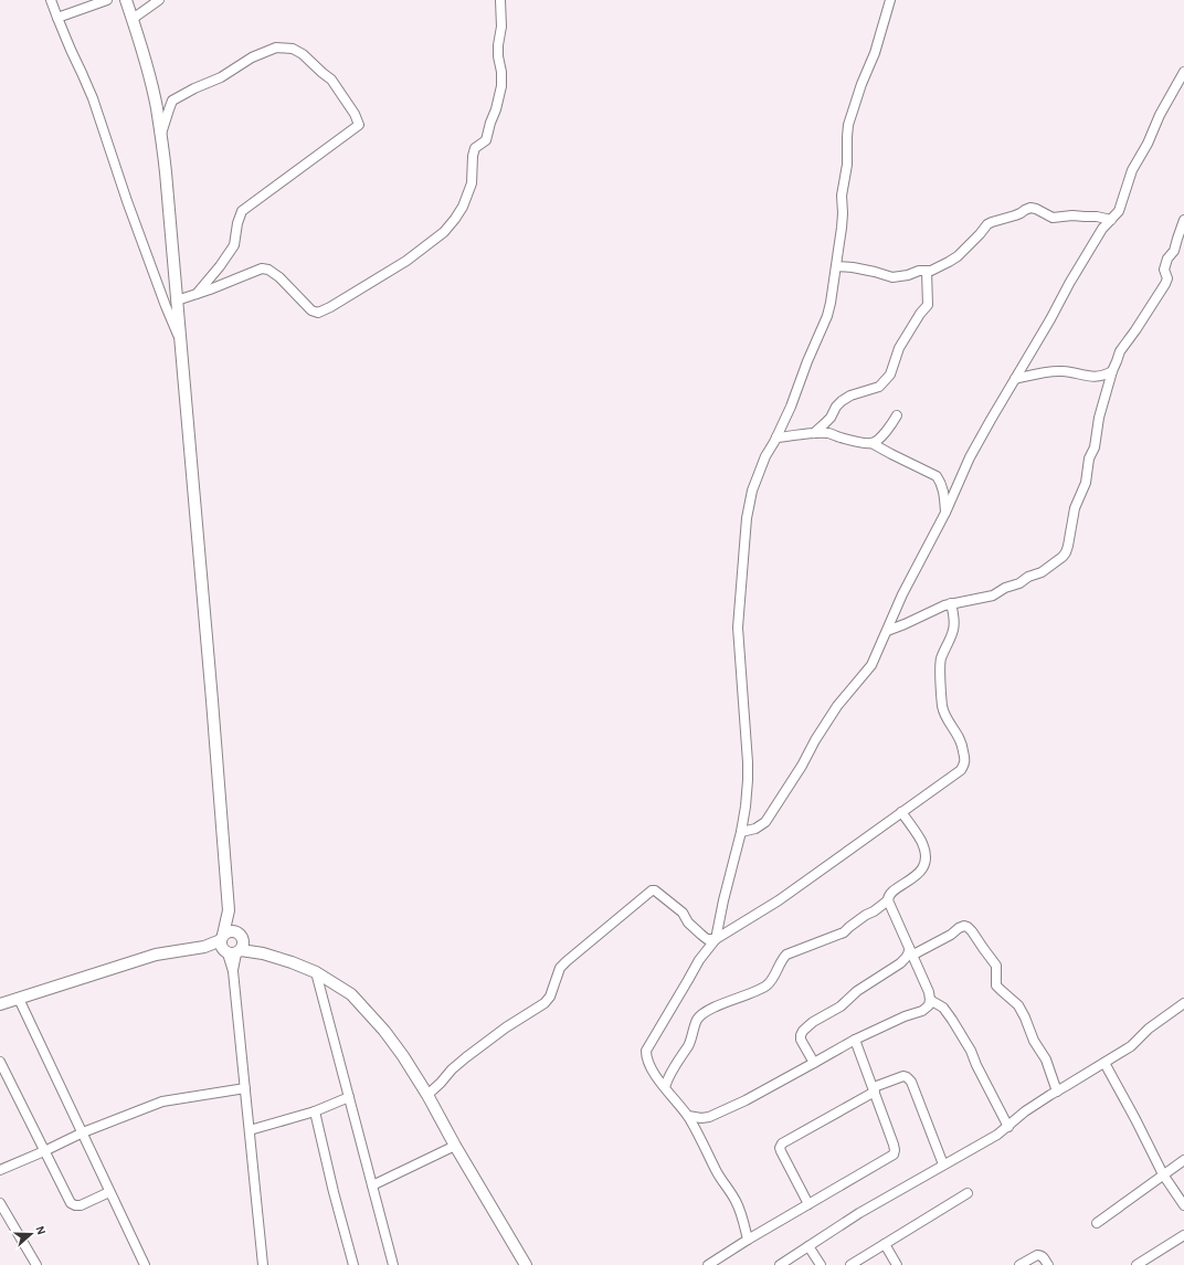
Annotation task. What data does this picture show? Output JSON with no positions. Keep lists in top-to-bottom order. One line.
{"north":"right"}
